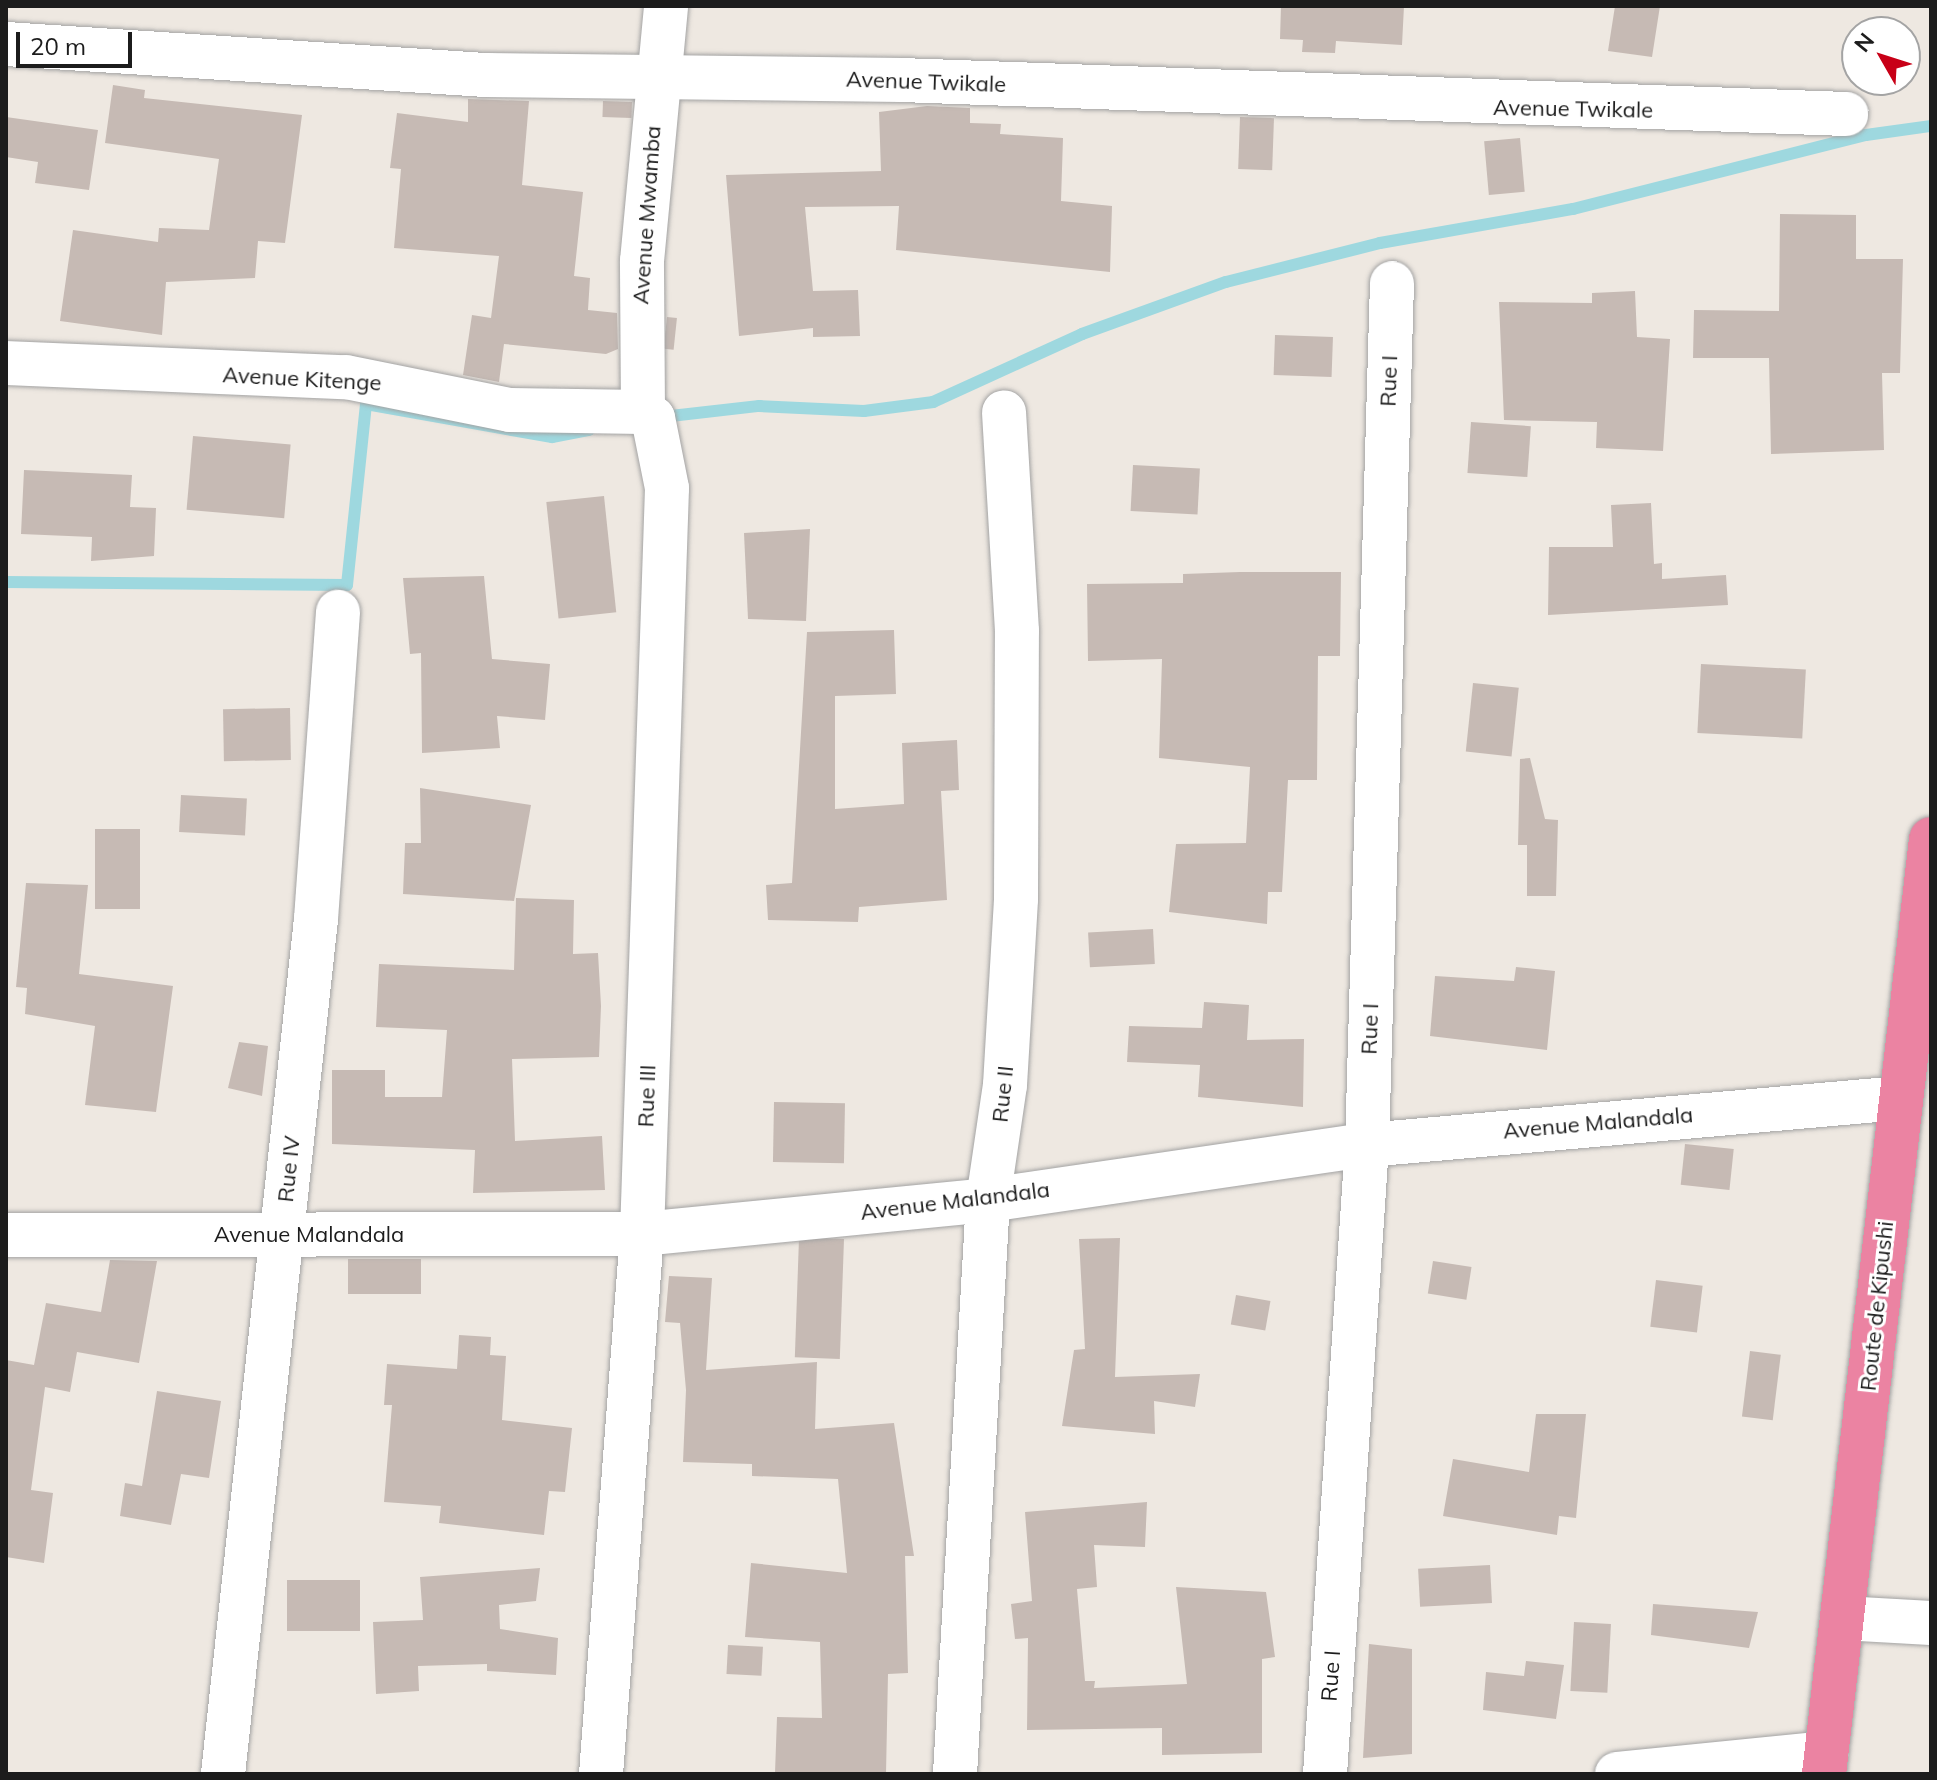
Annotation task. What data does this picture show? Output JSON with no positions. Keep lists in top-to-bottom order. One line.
{"streets":{"highway":["Route de Kipushi"],"street":["Avenue Twikale","Avenue Mwamba","Avenue Kitenge","Rue I","Rue II","Rue III","Avenue Malandala","Rue IV"]},"crossings":[["Avenue Twikale","Avenue Mwamba"],["Avenue Mwamba","Avenue Kitenge"],["Avenue Mwamba","Rue III"],["Avenue Kitenge","Rue III"],["Rue I","Avenue Malandala"],["Rue II","Avenue Malandala"],["Rue III","Avenue Malandala"],["Avenue Malandala","Rue IV"],["Avenue Malandala","Route de Kipushi"]],"scale_bar":"20 m","north":"top left"}
